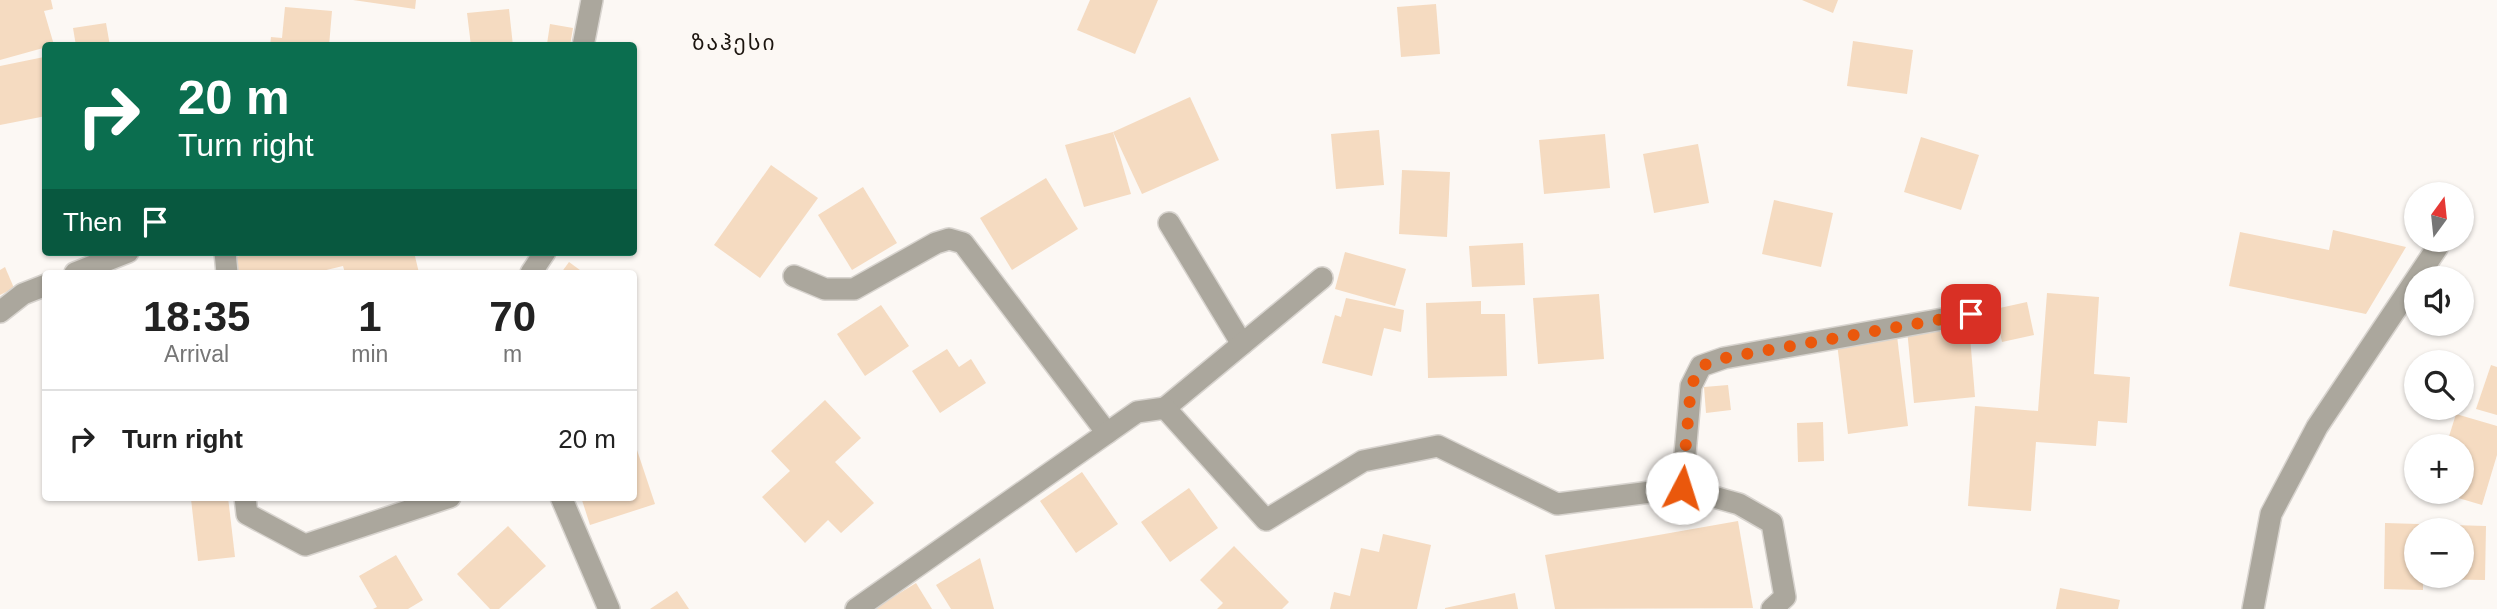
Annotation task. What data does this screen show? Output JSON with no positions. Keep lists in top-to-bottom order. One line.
{"districts":["ზაჰესი"],"north":"top","page":{"turn":["20 m","Turn right"],"map_buttons":["+","−"],"then":"Then","eta":["18:35","Arrival","1","min","70","m"],"list":[{"name":"Turn right","value":"20 m"}]}}
